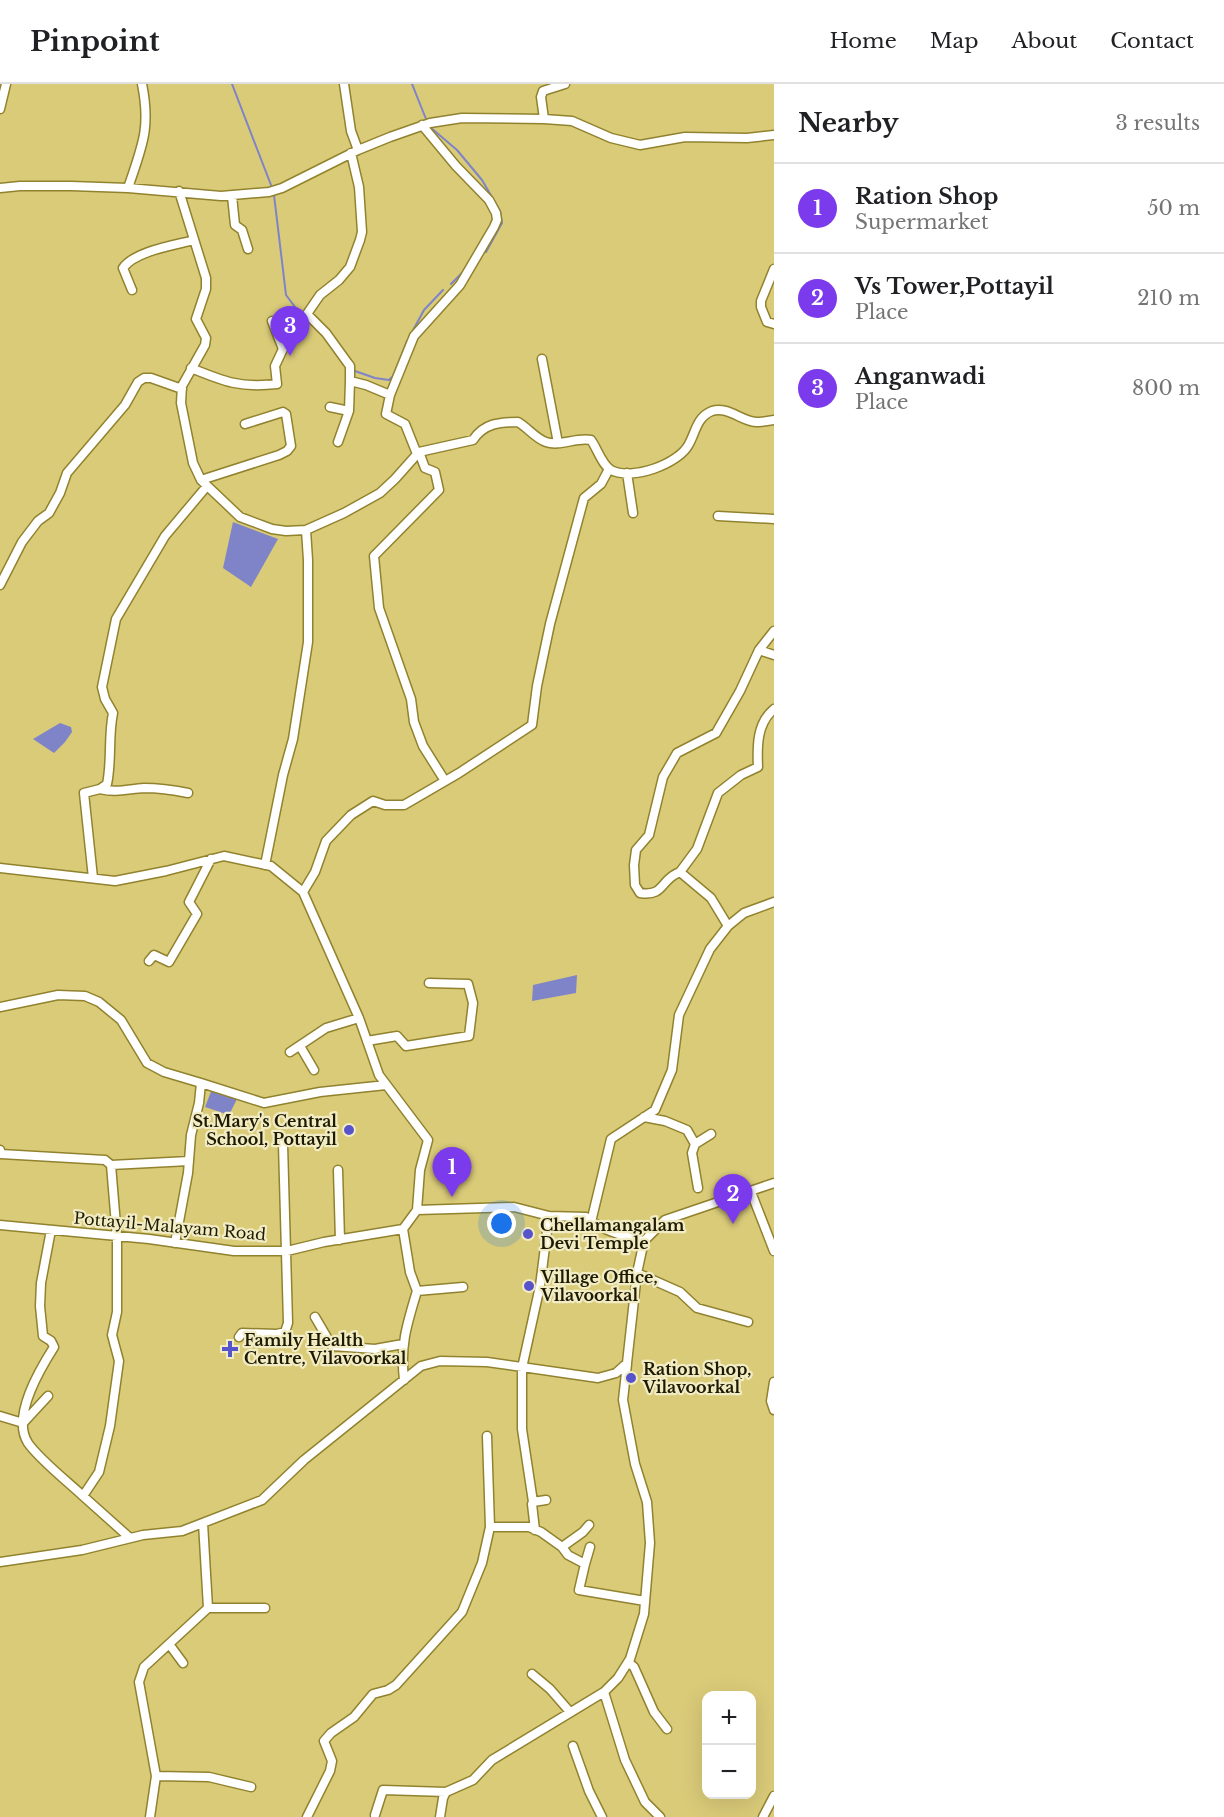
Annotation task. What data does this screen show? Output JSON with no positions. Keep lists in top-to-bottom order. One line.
{"streets":{"street":["Pottayil-Malayam Road"]},"places":{"other":["St.Mary's Central School, Pottayil","Chellamangalam Devi Temple","Village Office, Vilavoorkal","Ration Shop, Vilavoorkal"],"health":["Family Health Centre, Vilavoorkal"]},"page":{"header":"Pinpoint","nav":["Home","Map","About","Contact"],"heading":["Nearby","3 results"],"list":[{"mark":"1","name":"Ration Shop","note":"Supermarket","value":"50 m"},{"mark":"2","name":"Vs Tower,Pottayil","note":"Place","value":"210 m"},{"mark":"3","name":"Anganwadi","note":"Place","value":"800 m"}],"pins":["3","1","2"],"map_buttons":["+","−"]}}
